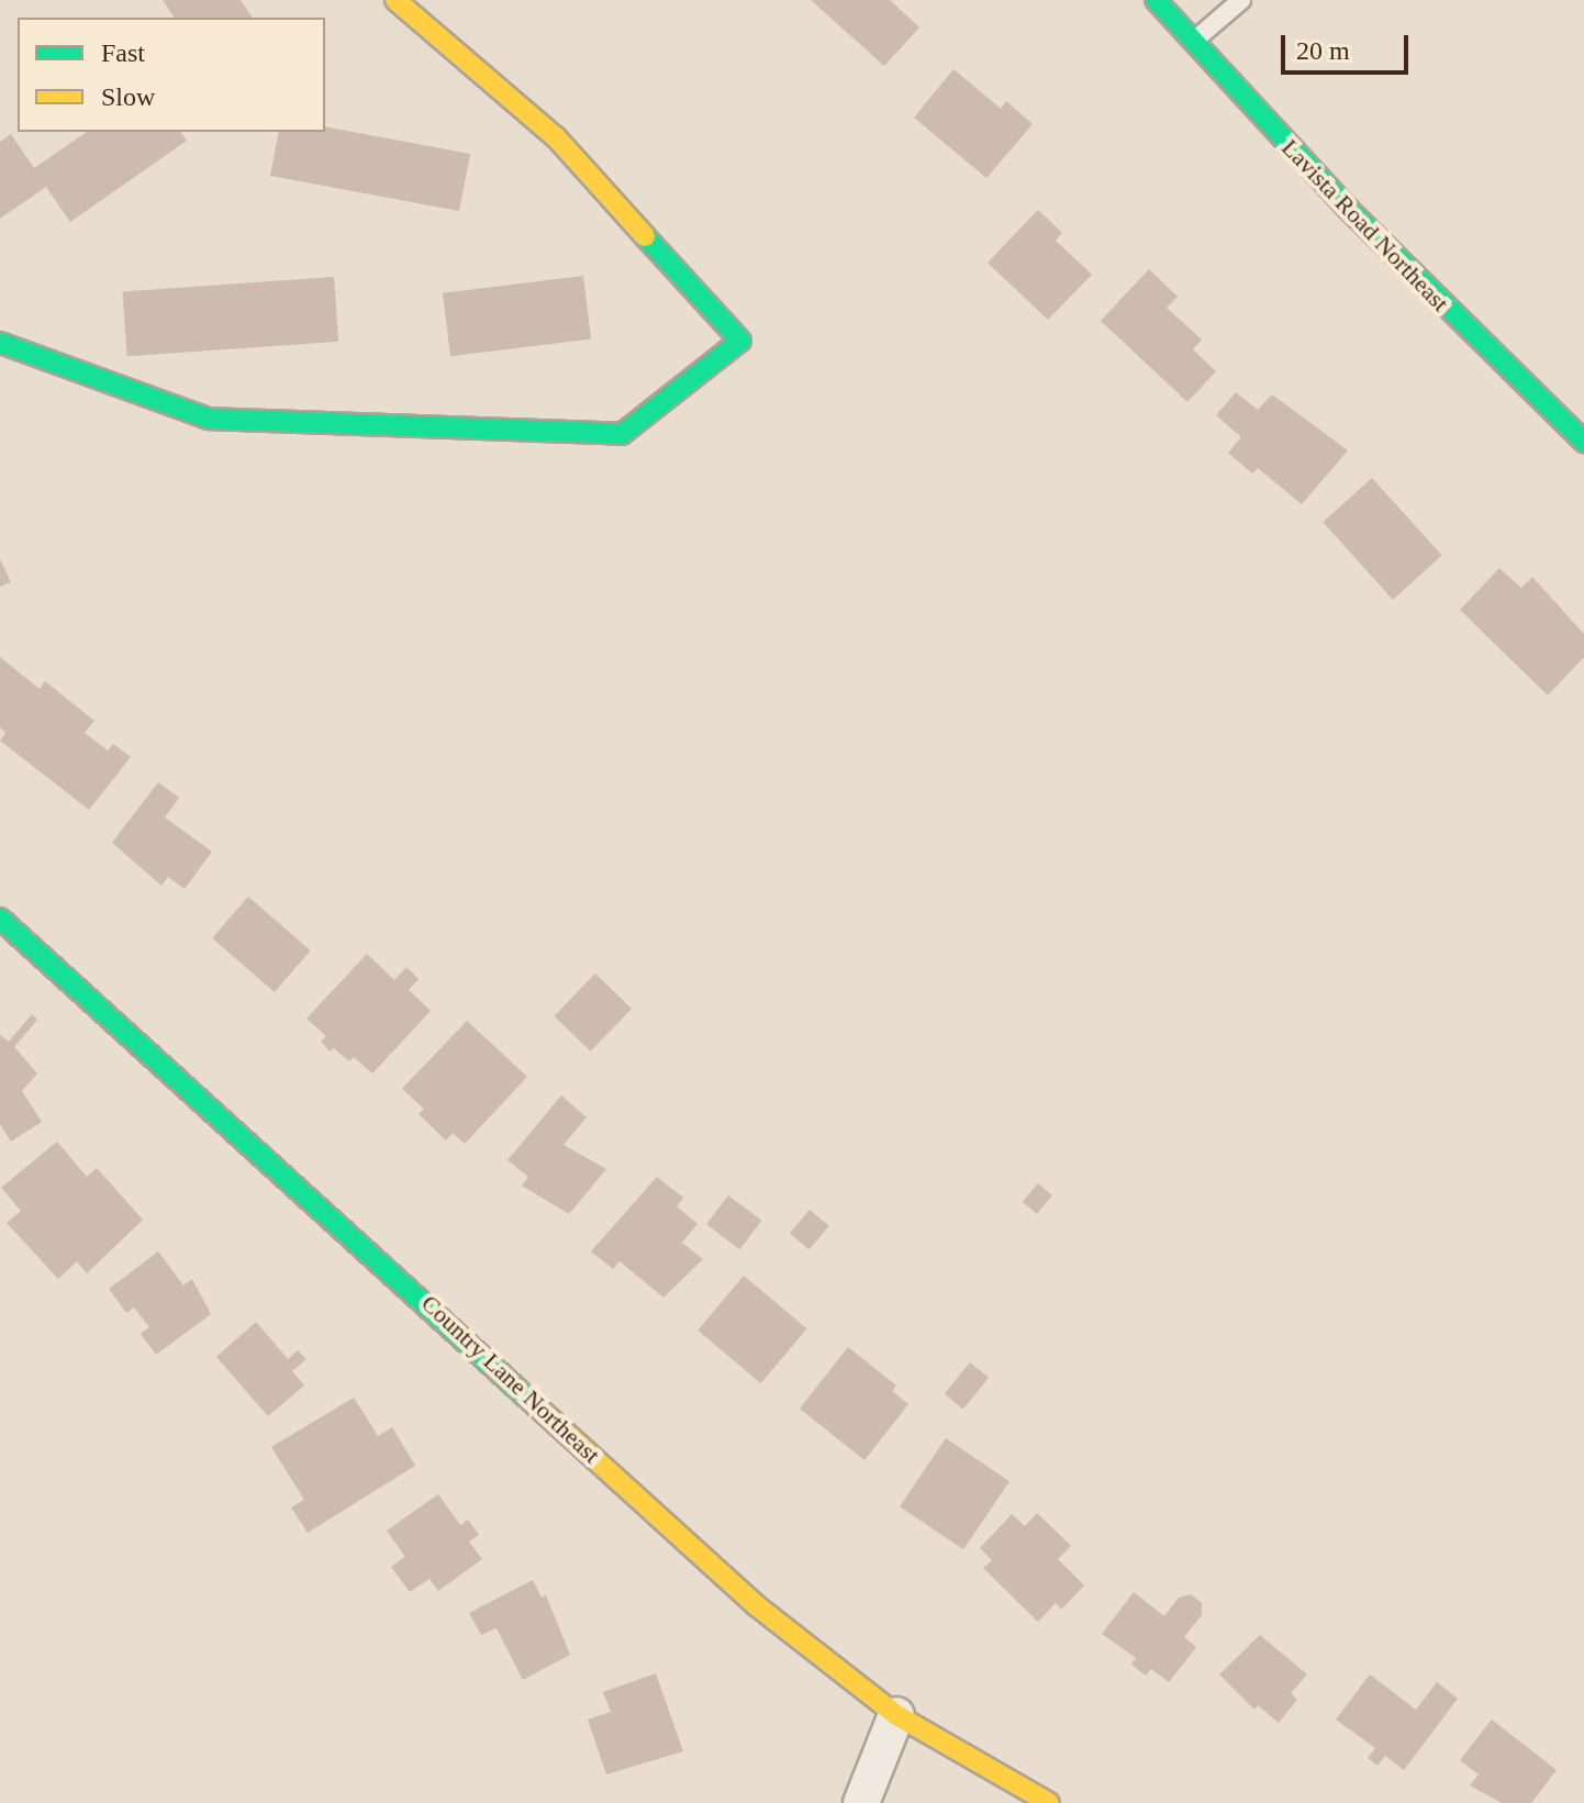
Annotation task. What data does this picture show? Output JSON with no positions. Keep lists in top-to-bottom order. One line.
{"streets":{"street":["Lavista Road Northeast","Country Lane Northeast"]},"legend":["Fast","Slow"],"scale_bar":"20 m"}
